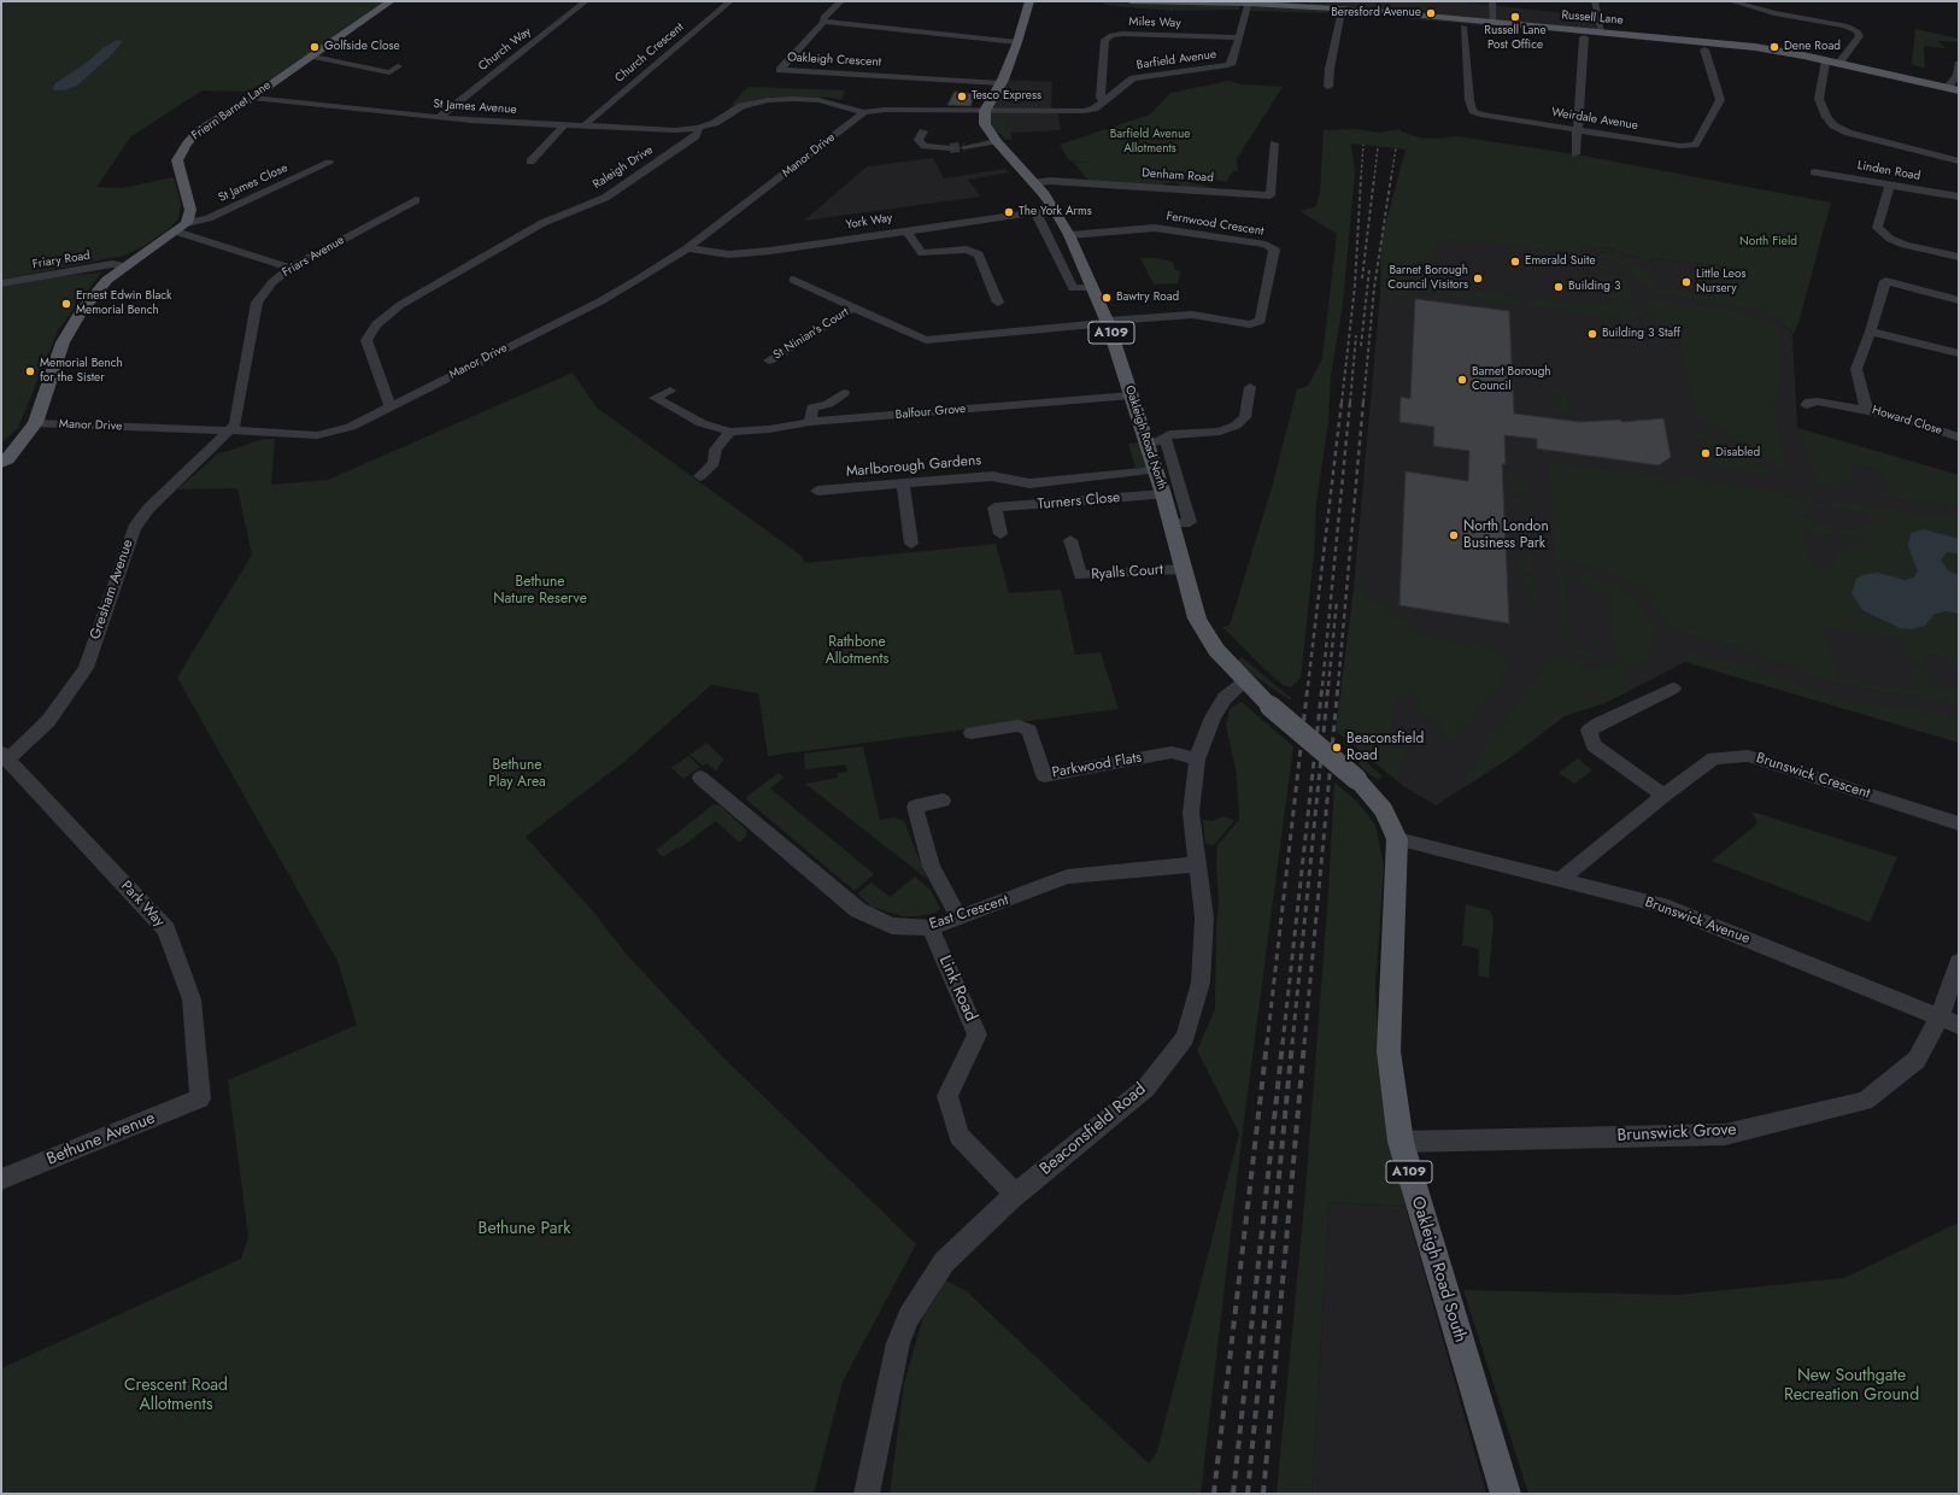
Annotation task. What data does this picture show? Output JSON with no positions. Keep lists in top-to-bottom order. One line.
{"streets":{"main road":["Russell Lane","Friern Barnet Lane","A109","Oakleigh Road North","Oakleigh Road South"],"street":["Miles Way","Church Way","Church Crescent","Oakleigh Crescent","Barfield Avenue","St James Avenue","Weirdale Avenue","Manor Drive","Raleigh Drive","Linden Road","Denham Road","St James Close","York Way","Fernwood Crescent","Friars Avenue","Friary Road","St Ninian's Court","Balfour Grove","Howard Close","Marlborough Gardens","Turners Close","Ryalls Court","Gresham Avenue","Parkwood Flats","Brunswick Crescent","Park Way","East Crescent","Brunswick Avenue","Link Road","Beaconsfield Road","Brunswick Grove","Bethune Avenue"]},"crossings":[["Russell Lane","Barfield Avenue"],["Russell Lane","Weirdale Avenue"],["Miles Way","Barfield Avenue"],["Church Way","St James Avenue"],["Church Crescent","St James Avenue"],["Barfield Avenue","Raleigh Drive"],["Barfield Avenue","Oakleigh Road North"],["St James Avenue","Friern Barnet Lane"],["St James Avenue","Raleigh Drive"],["Friern Barnet Lane","St James Close"],["Manor Drive","Raleigh Drive"],["Manor Drive","York Way"],["Manor Drive","Friars Avenue"],["Manor Drive","Gresham Avenue"],["Raleigh Drive","Oakleigh Road North"],["Denham Road","Oakleigh Road North"],["York Way","Oakleigh Road North"],["Fernwood Crescent","Oakleigh Road North"],["Friars Avenue","Gresham Avenue"],["Balfour Grove","Oakleigh Road North"],["Oakleigh Road North","Marlborough Gardens"],["Oakleigh Road North","Turners Close"],["Oakleigh Road North","Ryalls Court"],["Oakleigh Road North","Brunswick Avenue"],["Oakleigh Road North","Beaconsfield Road"],["Oakleigh Road North","Oakleigh Road South"],["Gresham Avenue","Park Way"],["Parkwood Flats","Beaconsfield Road"],["Brunswick Crescent","Brunswick Avenue"],["Park Way","Bethune Avenue"],["East Crescent","Link Road"],["East Crescent","Beaconsfield Road"],["Brunswick Avenue","Brunswick Grove"],["Brunswick Avenue","Oakleigh Road South"],["Link Road","Beaconsfield Road"],["Brunswick Grove","Oakleigh Road South"]],"parks":["Barfield Avenue Allotments","North Field","Bethune Nature Reserve","Rathbone Allotments","Bethune Play Area","Bethune Park","New Southgate Recreation Ground","Crescent Road Allotments"],"places":["Beresford Avenue","Russell Lane Post Office","Golfside Close","Dene Road","Tesco Express","The York Arms","Emerald Suite","Barnet Borough Council Visitors","Little Leos Nursery","Building 3","Bawtry Road","Ernest Edwin Black Memorial Bench","Building 3 Staff","Memorial Bench for the Sister","Barnet Borough Council","Disabled","North London Business Park","Beaconsfield Road"]}
